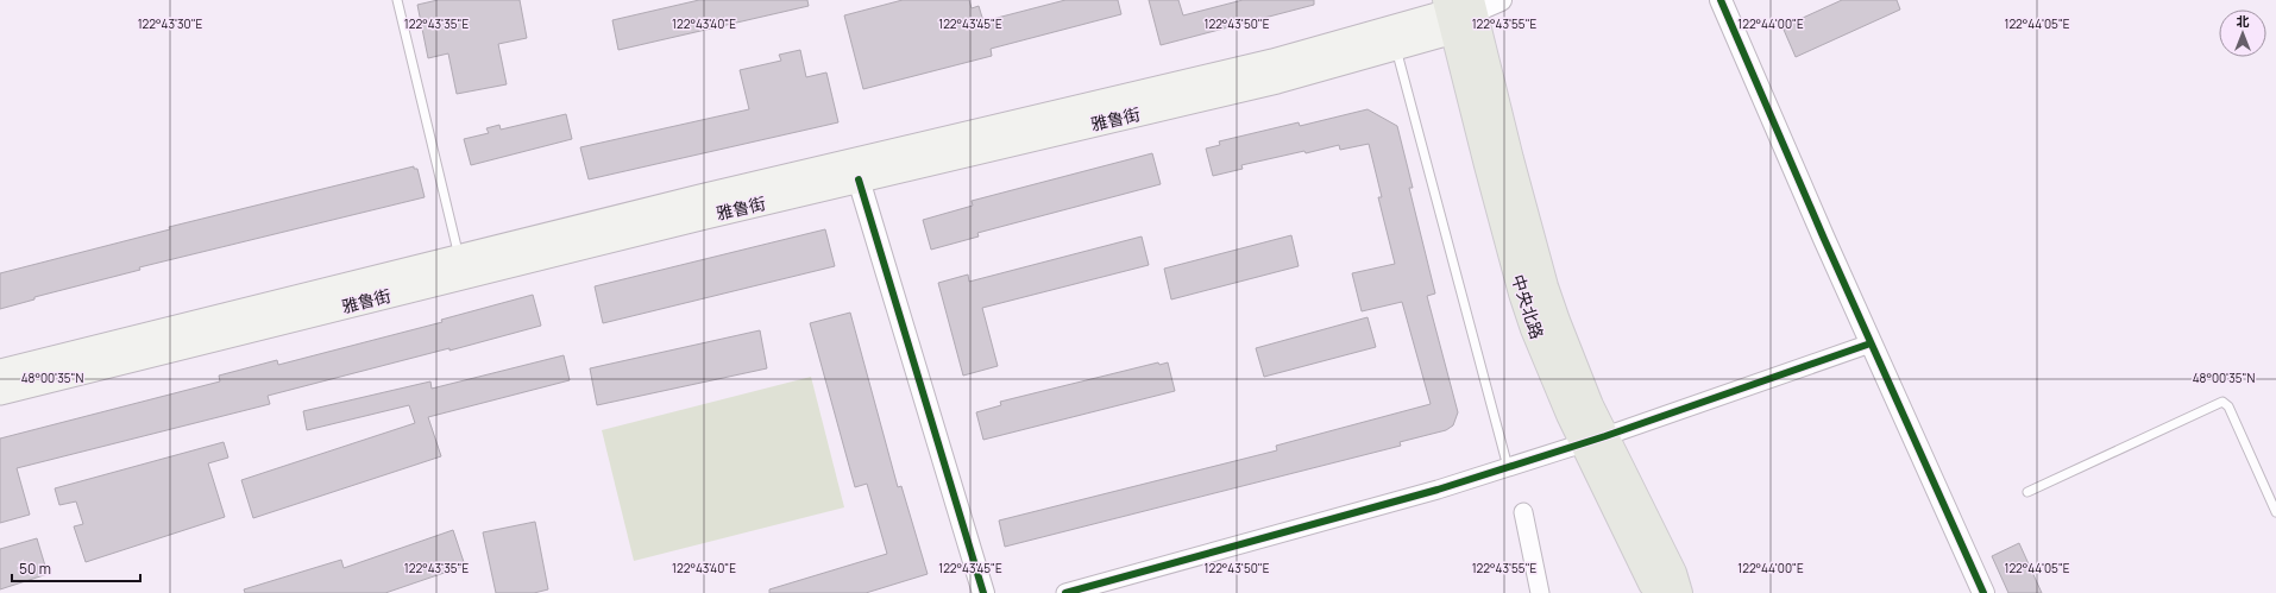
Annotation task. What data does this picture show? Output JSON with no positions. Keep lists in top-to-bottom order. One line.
{"streets":{"main road":["雅鲁街","中央北路"]},"crossings":[["雅鲁街","中央北路"]],"scale_bar":"50 m","north":"top","coordinates":["122°43'30\"E","122°43'35\"E","122°43'40\"E","122°43'45\"E","122°43'50\"E","122°43'55\"E","122°44'00\"E","122°44'05\"E","48°00'35\"N"]}
